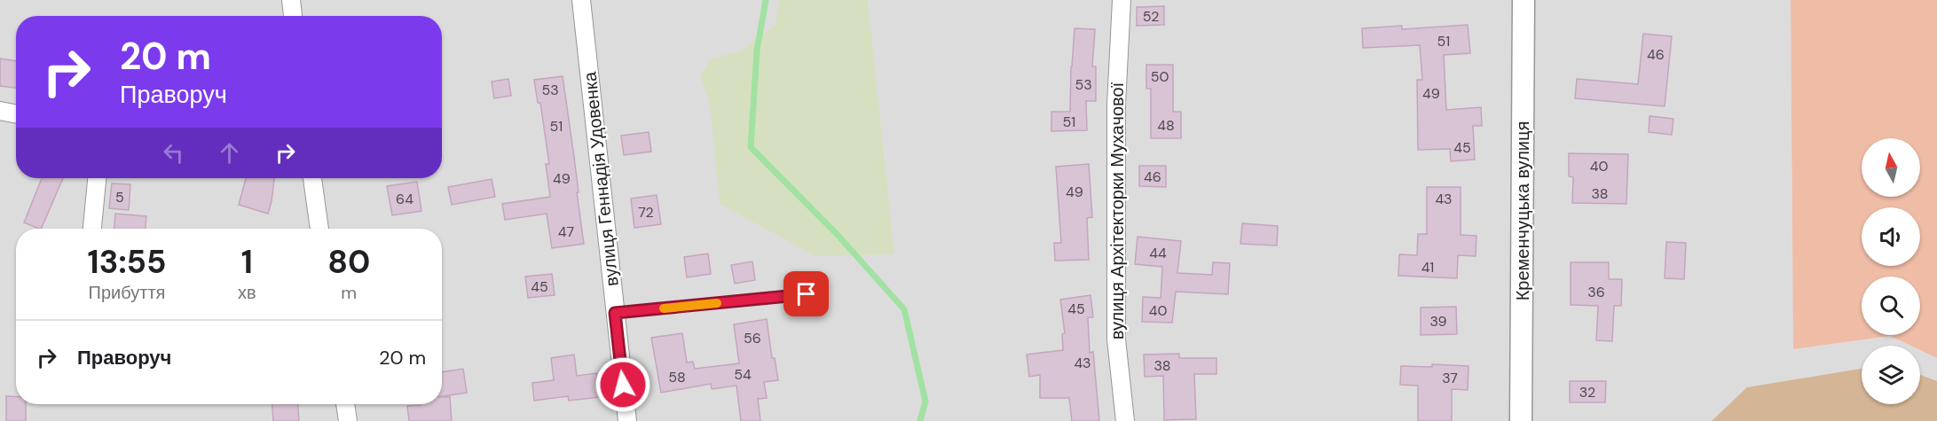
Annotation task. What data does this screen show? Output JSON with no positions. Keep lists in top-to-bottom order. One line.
{"streets":{"street":["вулиця Геннадія Удовенка","вулиця Архітекторки Мухачової","Кременчуцька вулиця"]},"house_numbers":["52","51","46","50","53","53","49","51","48","51","45","40","46","49","49","38","5","64","43","72","47","44","41","45","36","45","40","39","56","43","38","54","58","37","32"],"north":"top","page":{"turn":["20 m","Праворуч"],"eta":["13:55","Прибуття","1","хв","80","m"],"list":[{"name":"Праворуч","value":"20 m"}]}}
